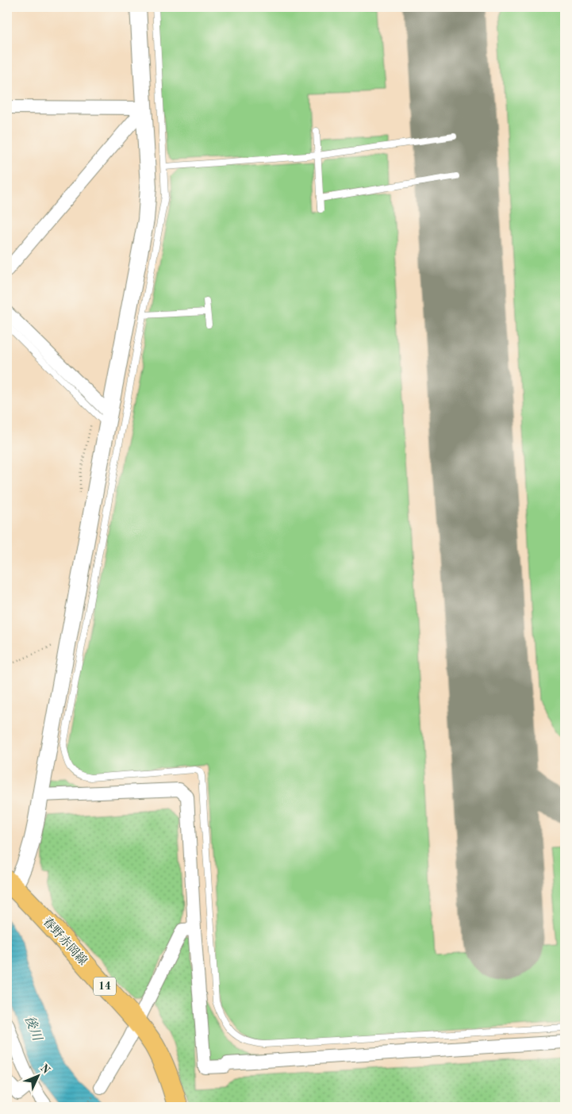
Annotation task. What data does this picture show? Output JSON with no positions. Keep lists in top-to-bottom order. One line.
{"streets":{"main road":["春野赤岡線","14"]},"water":["後川"],"north":"top right"}
